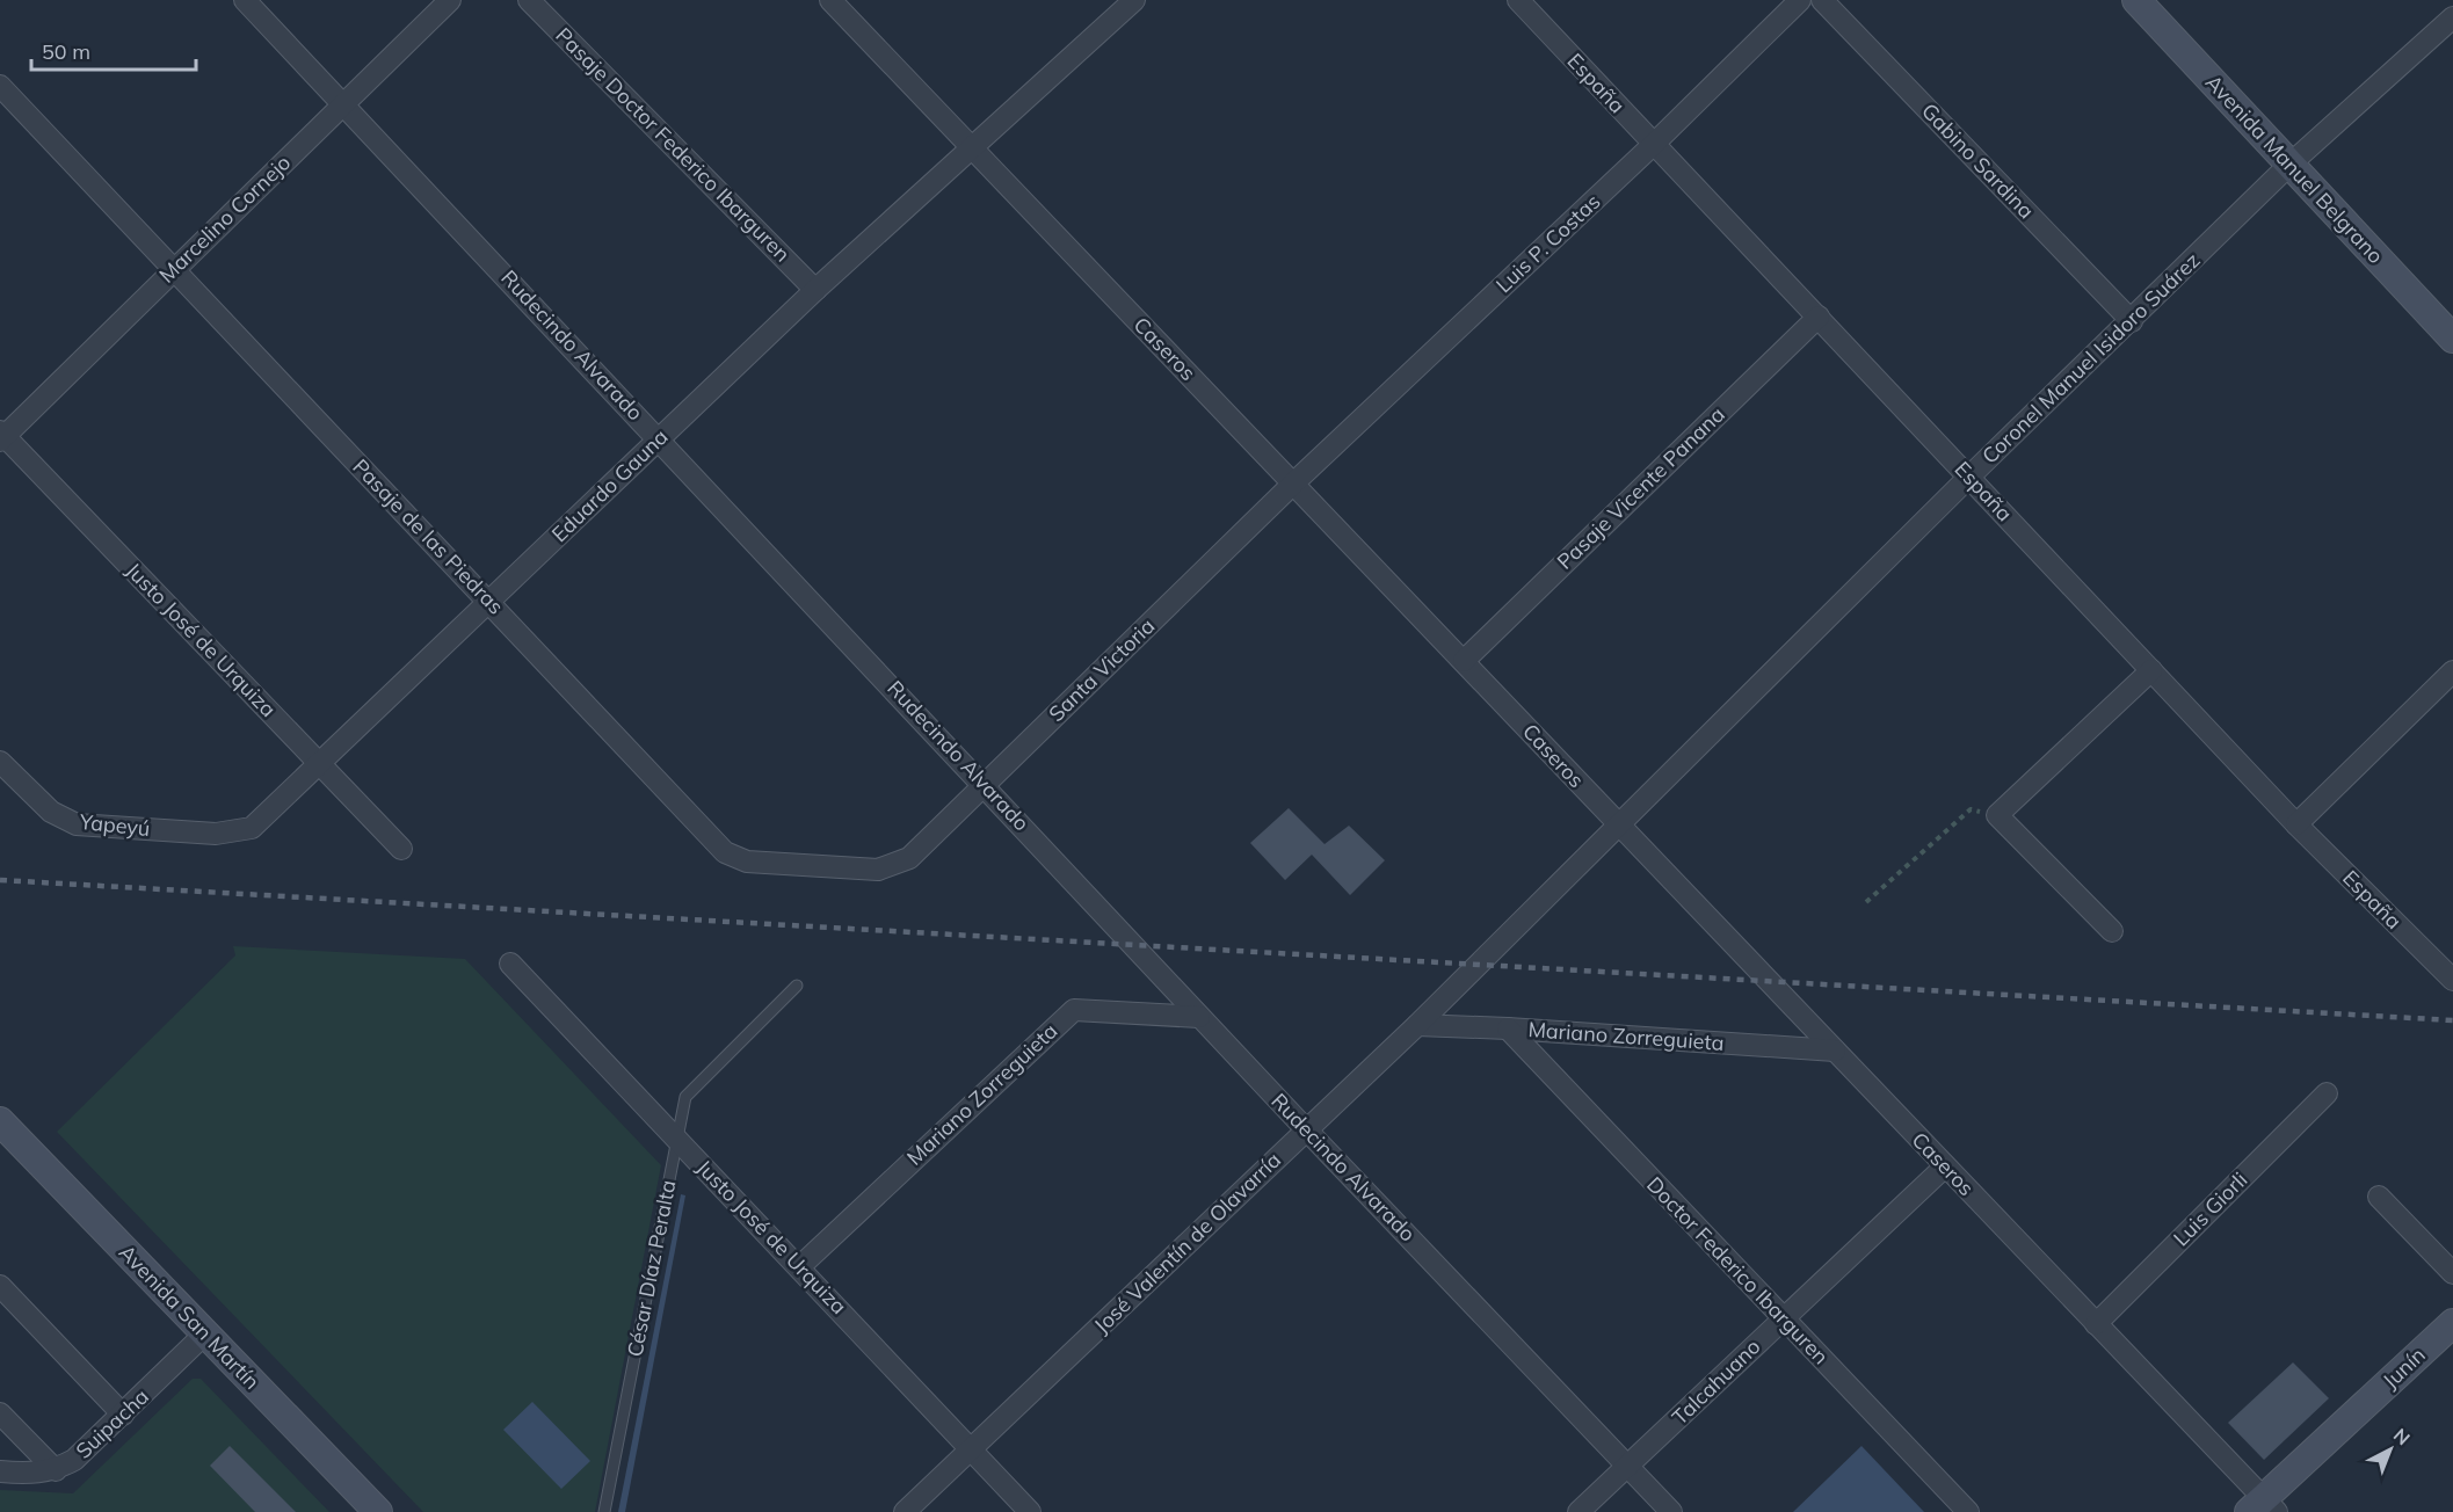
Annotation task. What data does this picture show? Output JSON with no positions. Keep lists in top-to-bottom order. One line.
{"streets":{"main road":["Avenida Manuel Belgrano","Avenida San Martín","Junín"],"street":["España","Pasaje Doctor Federico Ibarguren","Gabino Sardina","Marcelino Cornejo","Luis P. Costas","Rudecindo Alvarado","Caseros","Coronel Manuel Isidoro Suárez","Eduardo Gauna","Pasaje Vicente Panana","Pasaje de las Piedras","Justo José de Urquiza","Santa Victoria","Yapeyú","Mariano Zorreguieta","Luis Giorli","José Valentín de Olavarría","Doctor Federico Ibarguren","Talcahuano","Suipacha"],"lane":["César Díaz Peralta"]},"crossings":[["España","Luis P. Costas"],["España","Coronel Manuel Isidoro Suárez"],["España","Pasaje Vicente Panana"],["Pasaje Doctor Federico Ibarguren","Eduardo Gauna"],["Gabino Sardina","Coronel Manuel Isidoro Suárez"],["Avenida Manuel Belgrano","Coronel Manuel Isidoro Suárez"],["Marcelino Cornejo","Rudecindo Alvarado"],["Marcelino Cornejo","Pasaje de las Piedras"],["Marcelino Cornejo","Justo José de Urquiza"],["Luis P. Costas","Caseros"],["Luis P. Costas","Santa Victoria"],["Rudecindo Alvarado","Eduardo Gauna"],["Rudecindo Alvarado","Santa Victoria"],["Rudecindo Alvarado","Mariano Zorreguieta"],["Rudecindo Alvarado","José Valentín de Olavarría"],["Rudecindo Alvarado","Talcahuano"],["Caseros","Coronel Manuel Isidoro Suárez"],["Caseros","Eduardo Gauna"],["Caseros","Pasaje Vicente Panana"],["Caseros","Santa Victoria"],["Caseros","Mariano Zorreguieta"],["Caseros","Luis Giorli"],["Caseros","José Valentín de Olavarría"],["Caseros","Junín"],["Caseros","Talcahuano"],["Coronel Manuel Isidoro Suárez","José Valentín de Olavarría"],["Eduardo Gauna","Pasaje de las Piedras"],["Eduardo Gauna","Justo José de Urquiza"],["Eduardo Gauna","Yapeyú"],["Pasaje de las Piedras","Santa Victoria"],["Justo José de Urquiza","Mariano Zorreguieta"],["Justo José de Urquiza","José Valentín de Olavarría"],["Justo José de Urquiza","César Díaz Peralta"],["Mariano Zorreguieta","José Valentín de Olavarría"],["Mariano Zorreguieta","Doctor Federico Ibarguren"],["Doctor Federico Ibarguren","Talcahuano"],["Avenida San Martín","Suipacha"]],"scale_bar":"50 m","north":"top right"}
